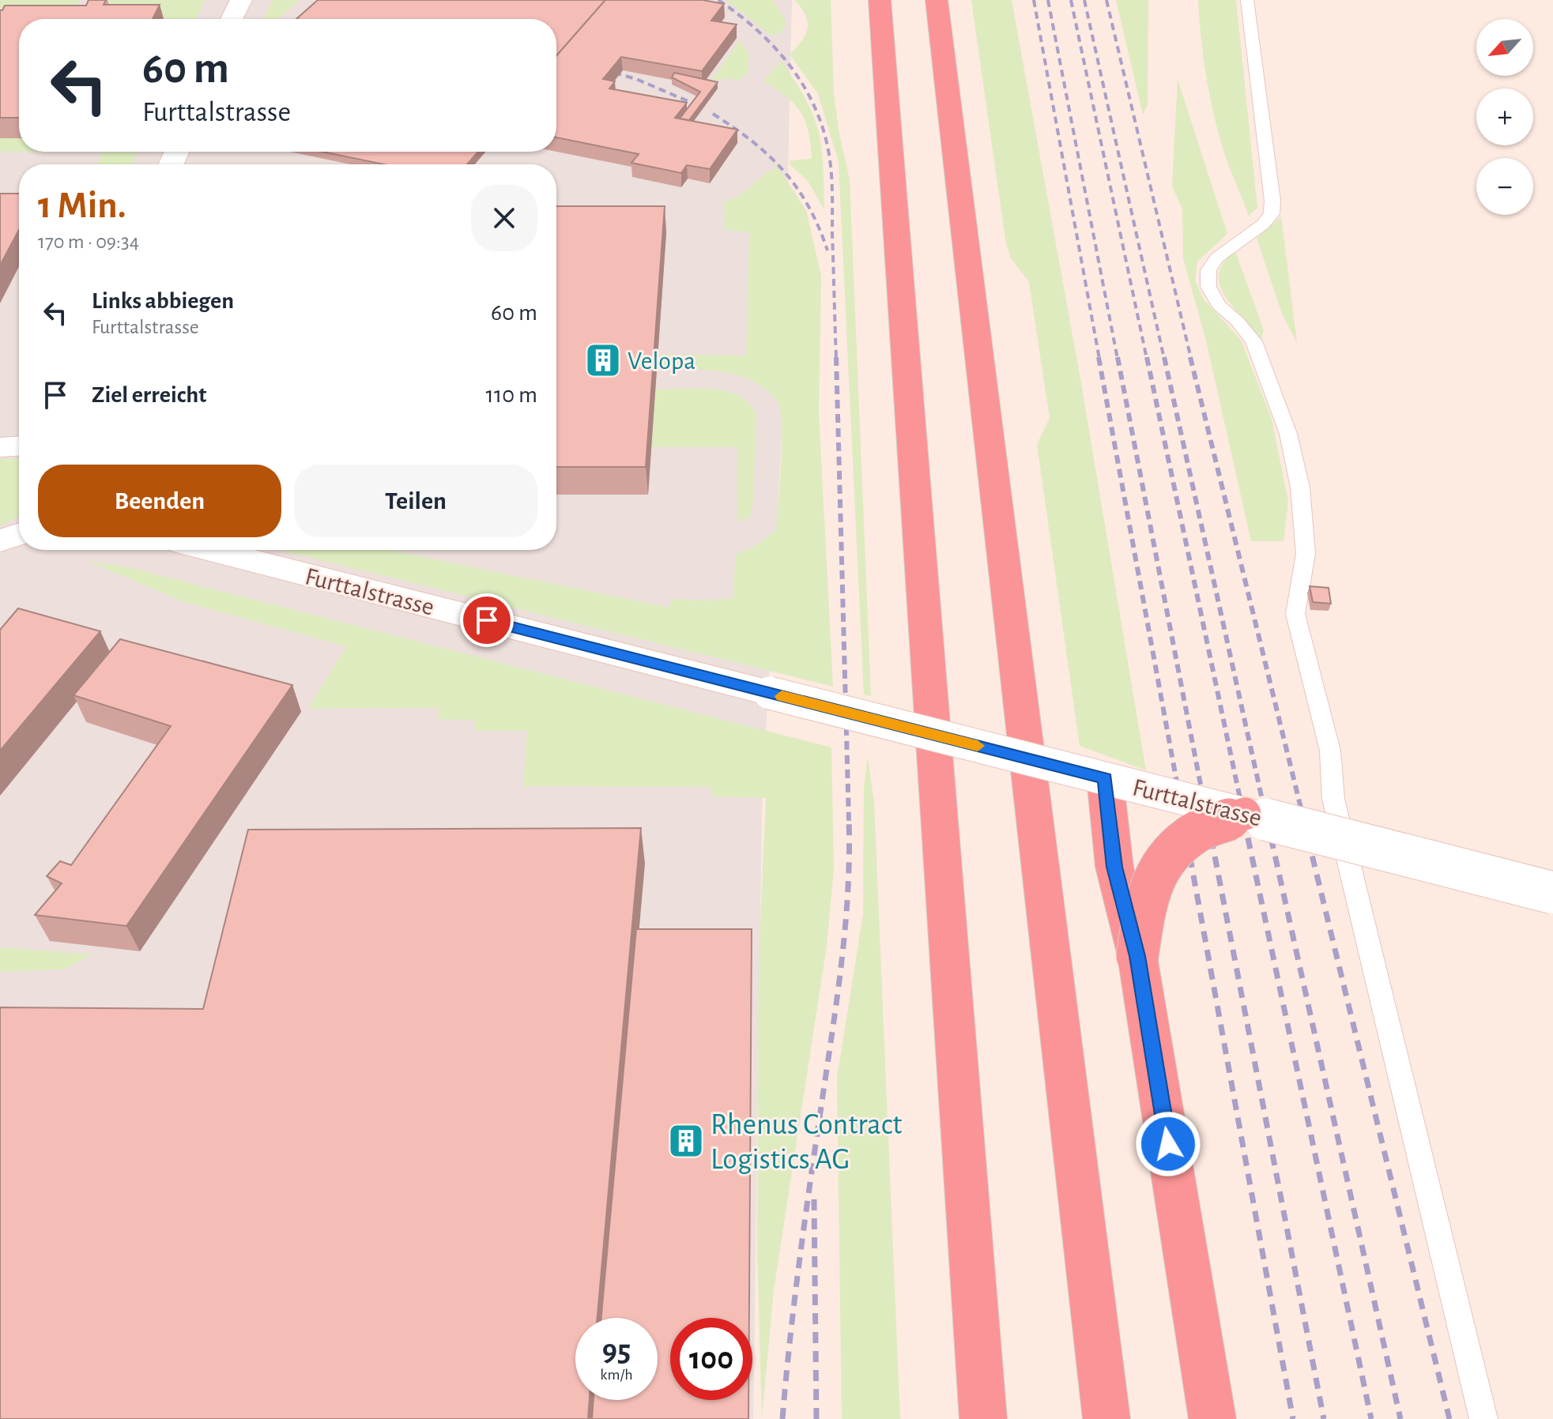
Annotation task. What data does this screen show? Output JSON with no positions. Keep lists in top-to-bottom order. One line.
{"streets":{"main road":["Furttalstrasse"]},"places":{"building":["Velopa","Rhenus Contract Logistics AG"]},"north":"bottom left","page":{"map_buttons":["+","−"],"turn":["60 m","Furttalstrasse"],"heading":["1 Min.","170 m · 09:34"],"list":[{"name":"Links abbiegen","note":"Furttalstrasse","value":"60 m"},{"name":"Ziel erreicht","value":"110 m"}],"buttons":["Beenden","Teilen"],"speed":"95 km/h","limit":"100"}}
